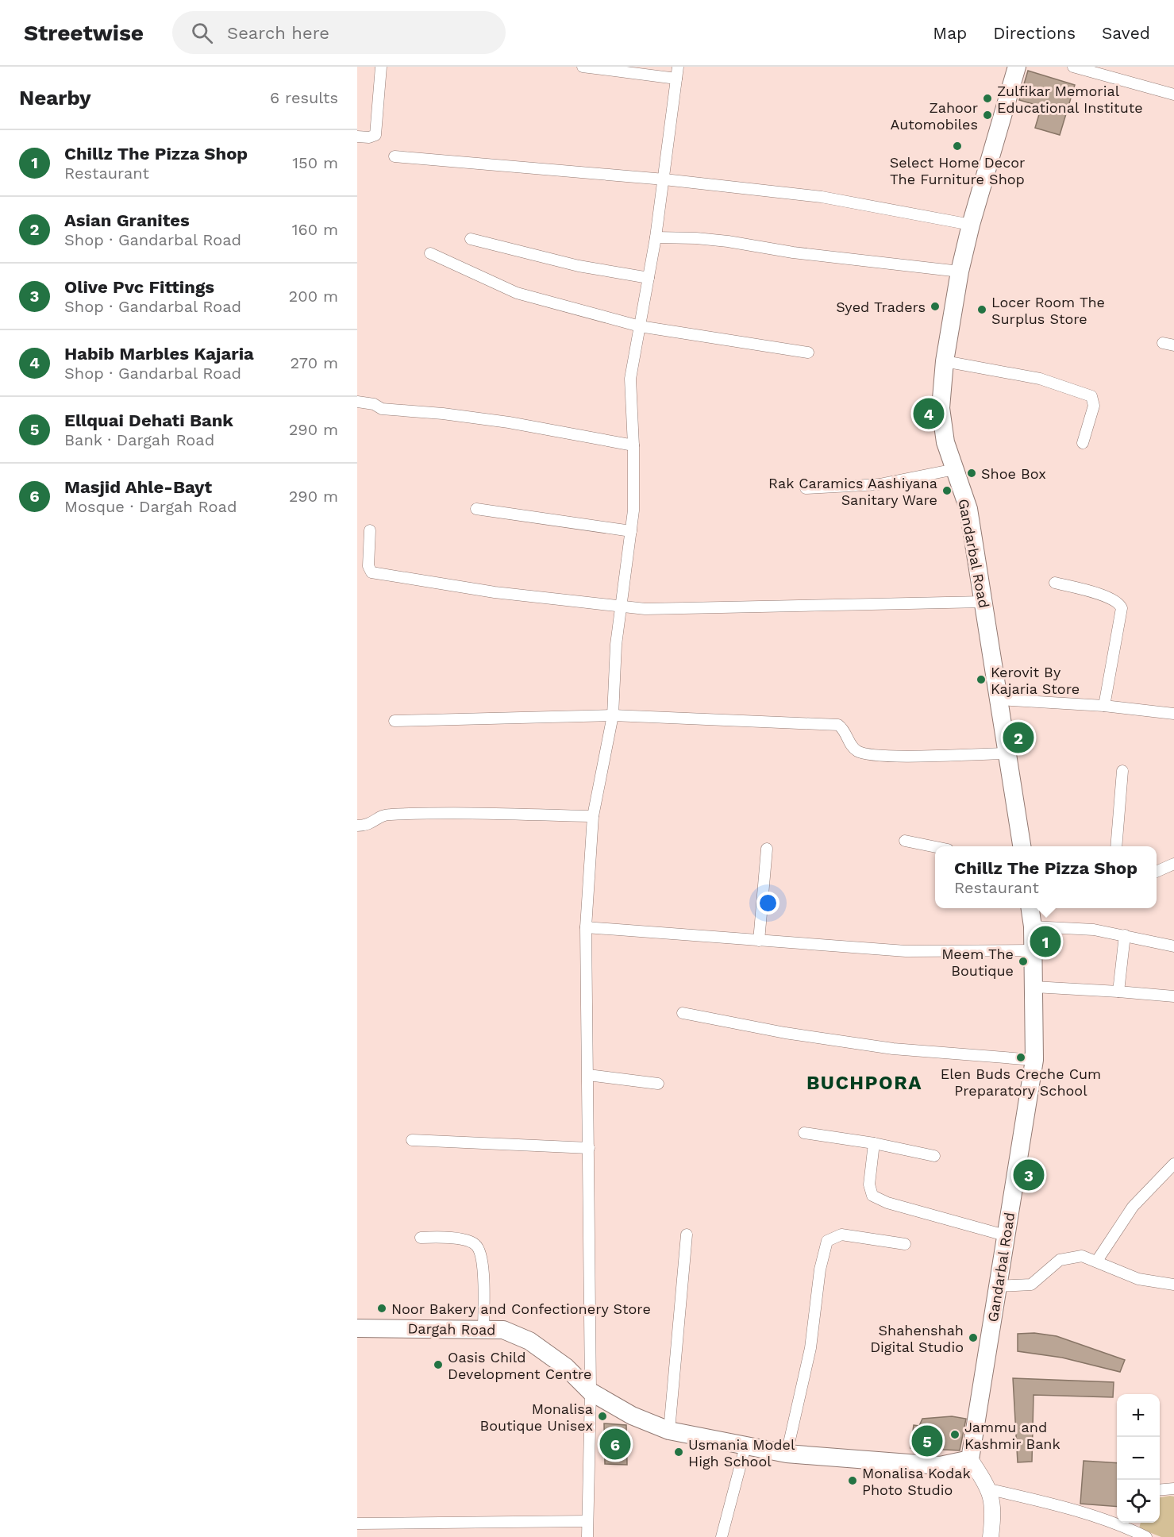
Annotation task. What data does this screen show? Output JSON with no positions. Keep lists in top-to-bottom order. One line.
{"streets":{"main road":["Gandarbal Road","Dargah Road"]},"crossings":[["Gandarbal Road","Dargah Road"]],"districts":["BUCHPORA"],"places":["Zulfikar Memorial Educational Institute","Zahoor Automobiles","Select Home Decor The Furniture Shop","Syed Traders","Locer Room The Surplus Store","Shoe Box","Rak Caramics Aashiyana Sanitary Ware","Kerovit By Kajaria Store","Meem The Boutique","Elen Buds Creche Cum Preparatory School","Noor Bakery and Confectionery Store","Shahenshah Digital Studio","Oasis Child Development Centre","Monalisa Boutique Unisex","Jammu and Kashmir Bank","Usmania Model High School","Monalisa Kodak Photo Studio"],"page":{"header":"Streetwise","search":"Search here","nav":["Map","Directions","Saved"],"heading":["Nearby","6 results"],"list":[{"mark":"1","name":"Chillz The Pizza Shop","note":"Restaurant","value":"150 m"},{"mark":"2","name":"Asian Granites","note":"Shop · Gandarbal Road","value":"160 m"},{"mark":"3","name":"Olive Pvc Fittings","note":"Shop · Gandarbal Road","value":"200 m"},{"mark":"4","name":"Habib Marbles Kajaria","note":"Shop · Gandarbal Road","value":"270 m"},{"mark":"5","name":"Ellquai Dehati Bank","note":"Bank · Dargah Road","value":"290 m"},{"mark":"6","name":"Masjid Ahle-Bayt","note":"Mosque · Dargah Road","value":"290 m"}],"pins":["4","2","1","3","5","6"],"popup":["Chillz The Pizza Shop","Restaurant"],"map_buttons":["+","−"]}}
